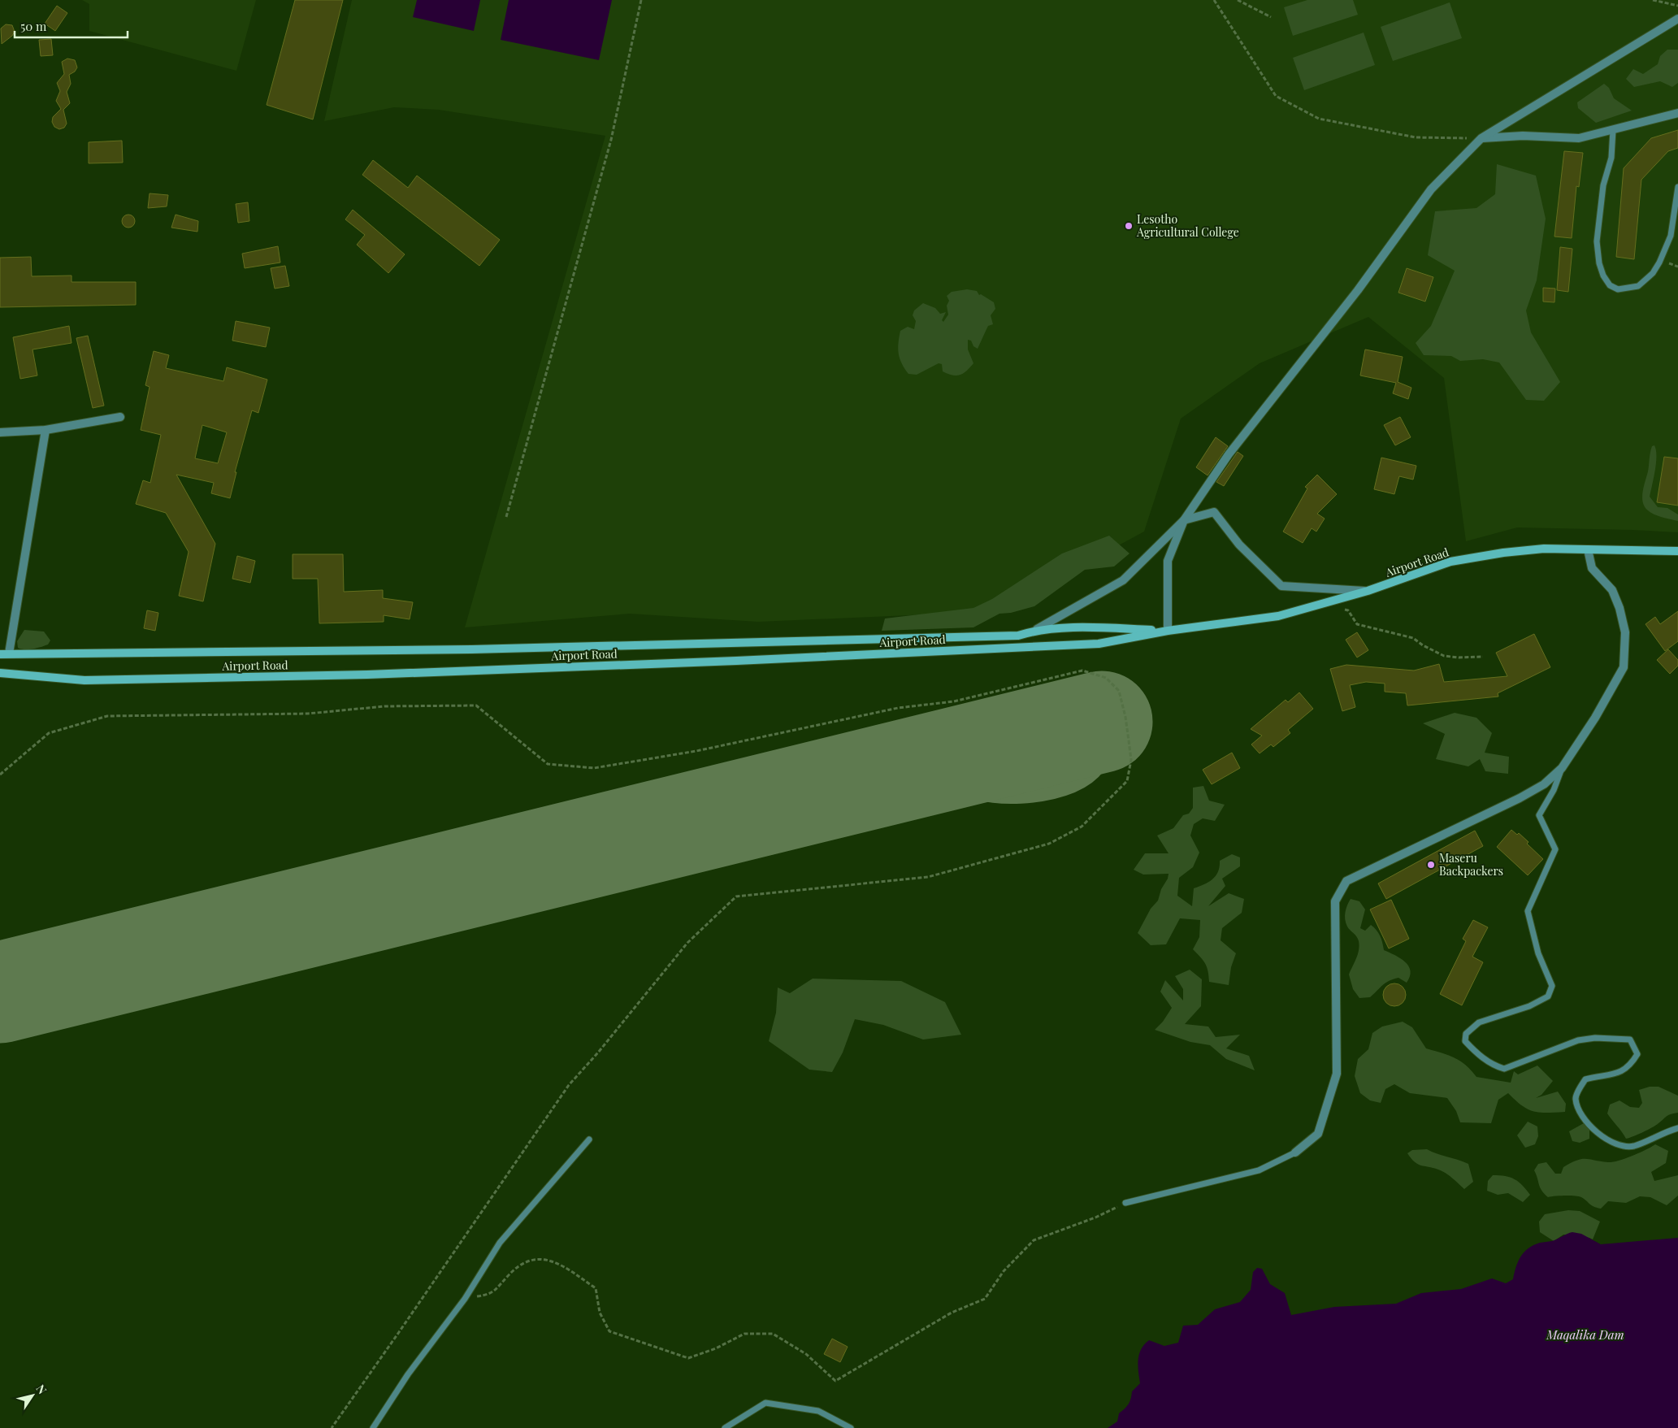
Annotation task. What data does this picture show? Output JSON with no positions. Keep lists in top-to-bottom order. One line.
{"streets":{"main road":["Airport Road"]},"water":["Maqalika Dam"],"places":["Lesotho Agricultural College","Maseru Backpackers"],"scale_bar":"50 m","north":"top right"}
